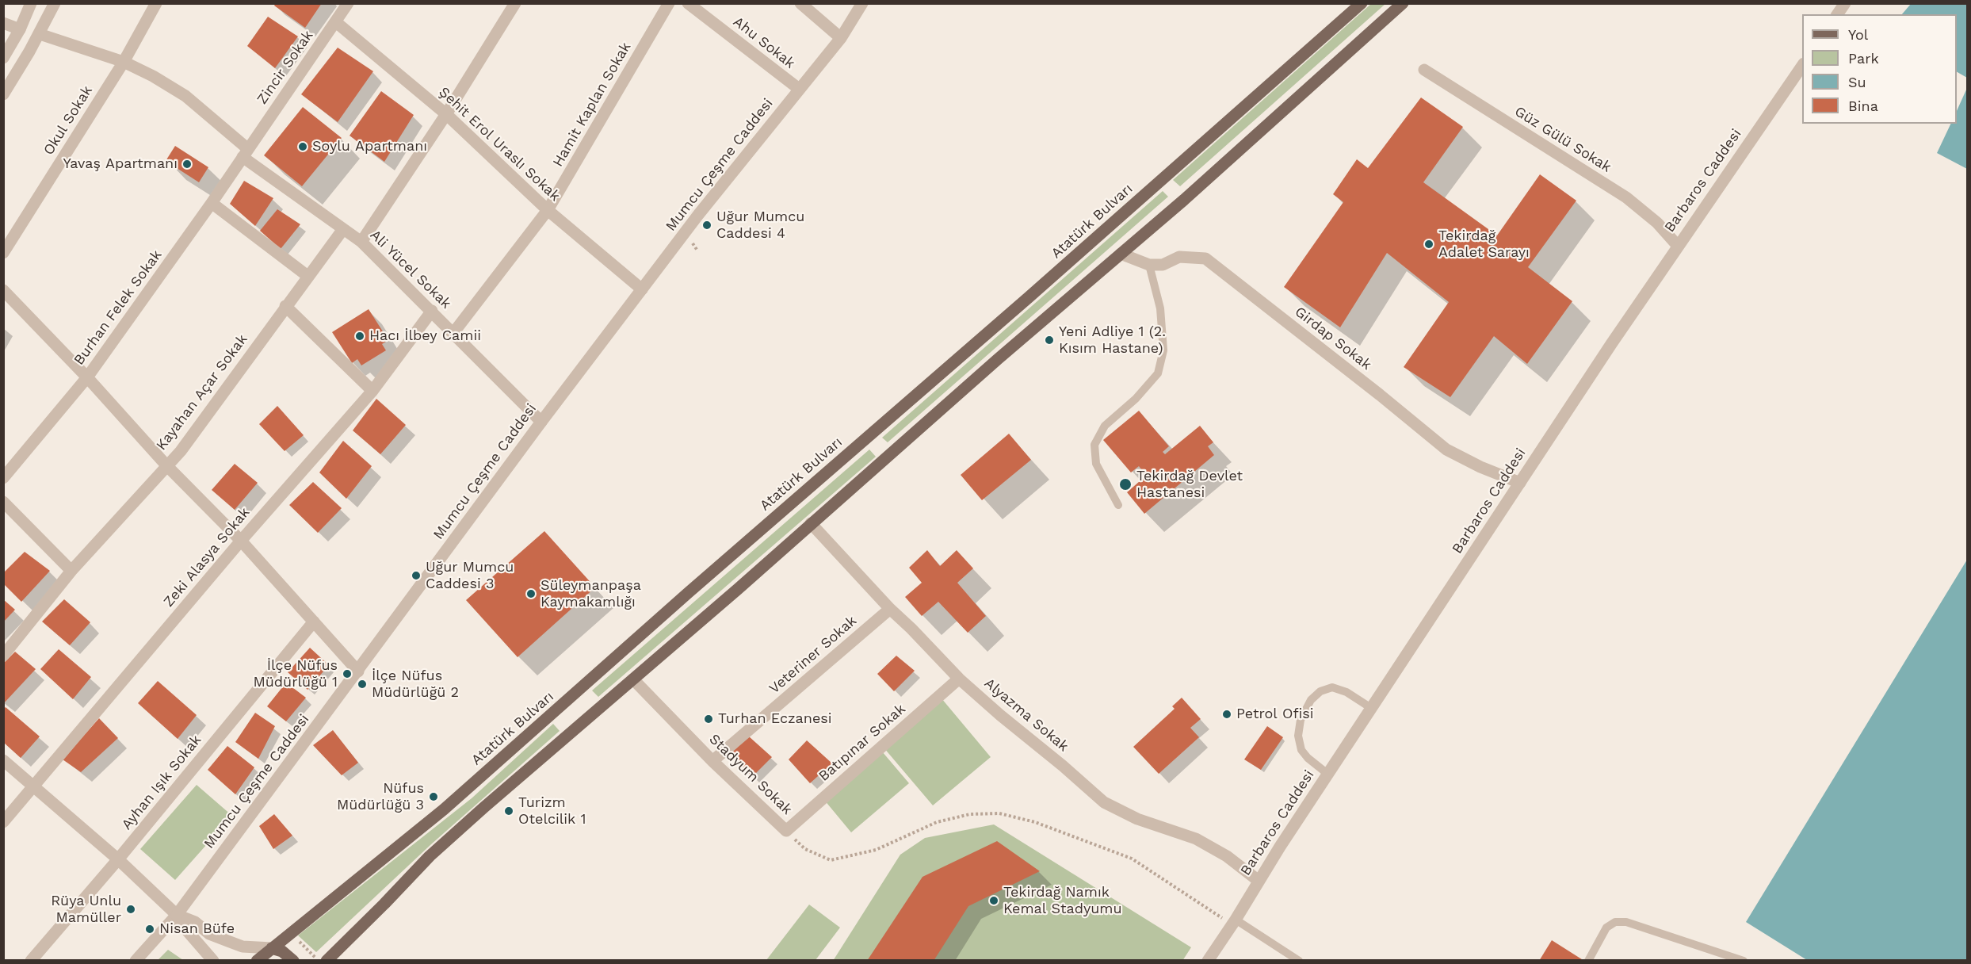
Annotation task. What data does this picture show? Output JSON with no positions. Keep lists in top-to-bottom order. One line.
{"streets":{"main road":["Atatürk Bulvarı"],"street":["Ahu Sokak","Zincir Sokak","Hamit Kaplan Sokak","Okul Sokak","Güz Gülü Sokak","Şehit Erol Uraslı Sokak","Mumcu Çeşme Caddesi","Barbaros Caddesi","Ali Yücel Sokak","Burhan Felek Sokak","Girdap Sokak","Kayahan Açar Sokak","Zeki Alasya Sokak","Veteriner Sokak","Alyazma Sokak","Batıpınar Sokak","Stadyum Sokak","Ayhan Işık Sokak"]},"crossings":[["Ahu Sokak","Mumcu Çeşme Caddesi"],["Zincir Sokak","Şehit Erol Uraslı Sokak"],["Zincir Sokak","Ali Yücel Sokak"],["Zincir Sokak","Burhan Felek Sokak"],["Hamit Kaplan Sokak","Şehit Erol Uraslı Sokak"],["Hamit Kaplan Sokak","Ali Yücel Sokak"],["Okul Sokak","Ali Yücel Sokak"],["Güz Gülü Sokak","Barbaros Caddesi"],["Şehit Erol Uraslı Sokak","Mumcu Çeşme Caddesi"],["Mumcu Çeşme Caddesi","Ali Yücel Sokak"],["Barbaros Caddesi","Girdap Sokak"],["Barbaros Caddesi","Alyazma Sokak"],["Ali Yücel Sokak","Burhan Felek Sokak"],["Ali Yücel Sokak","Kayahan Açar Sokak"],["Ali Yücel Sokak","Zeki Alasya Sokak"],["Veteriner Sokak","Alyazma Sokak"],["Veteriner Sokak","Stadyum Sokak"],["Alyazma Sokak","Batıpınar Sokak"],["Batıpınar Sokak","Stadyum Sokak"]],"places":["Soylu Apartmanı","Yavaş Apartmanı","Uğur Mumcu Caddesi 4","Tekirdağ Adalet Sarayı","Hacı İlbey Camii","Yeni Adliye 1 (2. Kısım Hastane)","Tekirdağ Devlet Hastanesi","Uğur Mumcu Caddesi 3","Süleymanpaşa Kaymakamlığı","İlçe Nüfus Müdürlüğü 1","İlçe Nüfus Müdürlüğü 2","Petrol Ofisi","Turhan Eczanesi","Nüfus Müdürlüğü 3","Turizm Otelcilik 1","Tekirdağ Namık Kemal Stadyumu","Rüya Unlu Mamüller","Nisan Büfe"],"legend":["Yol","Park","Su","Bina"]}
